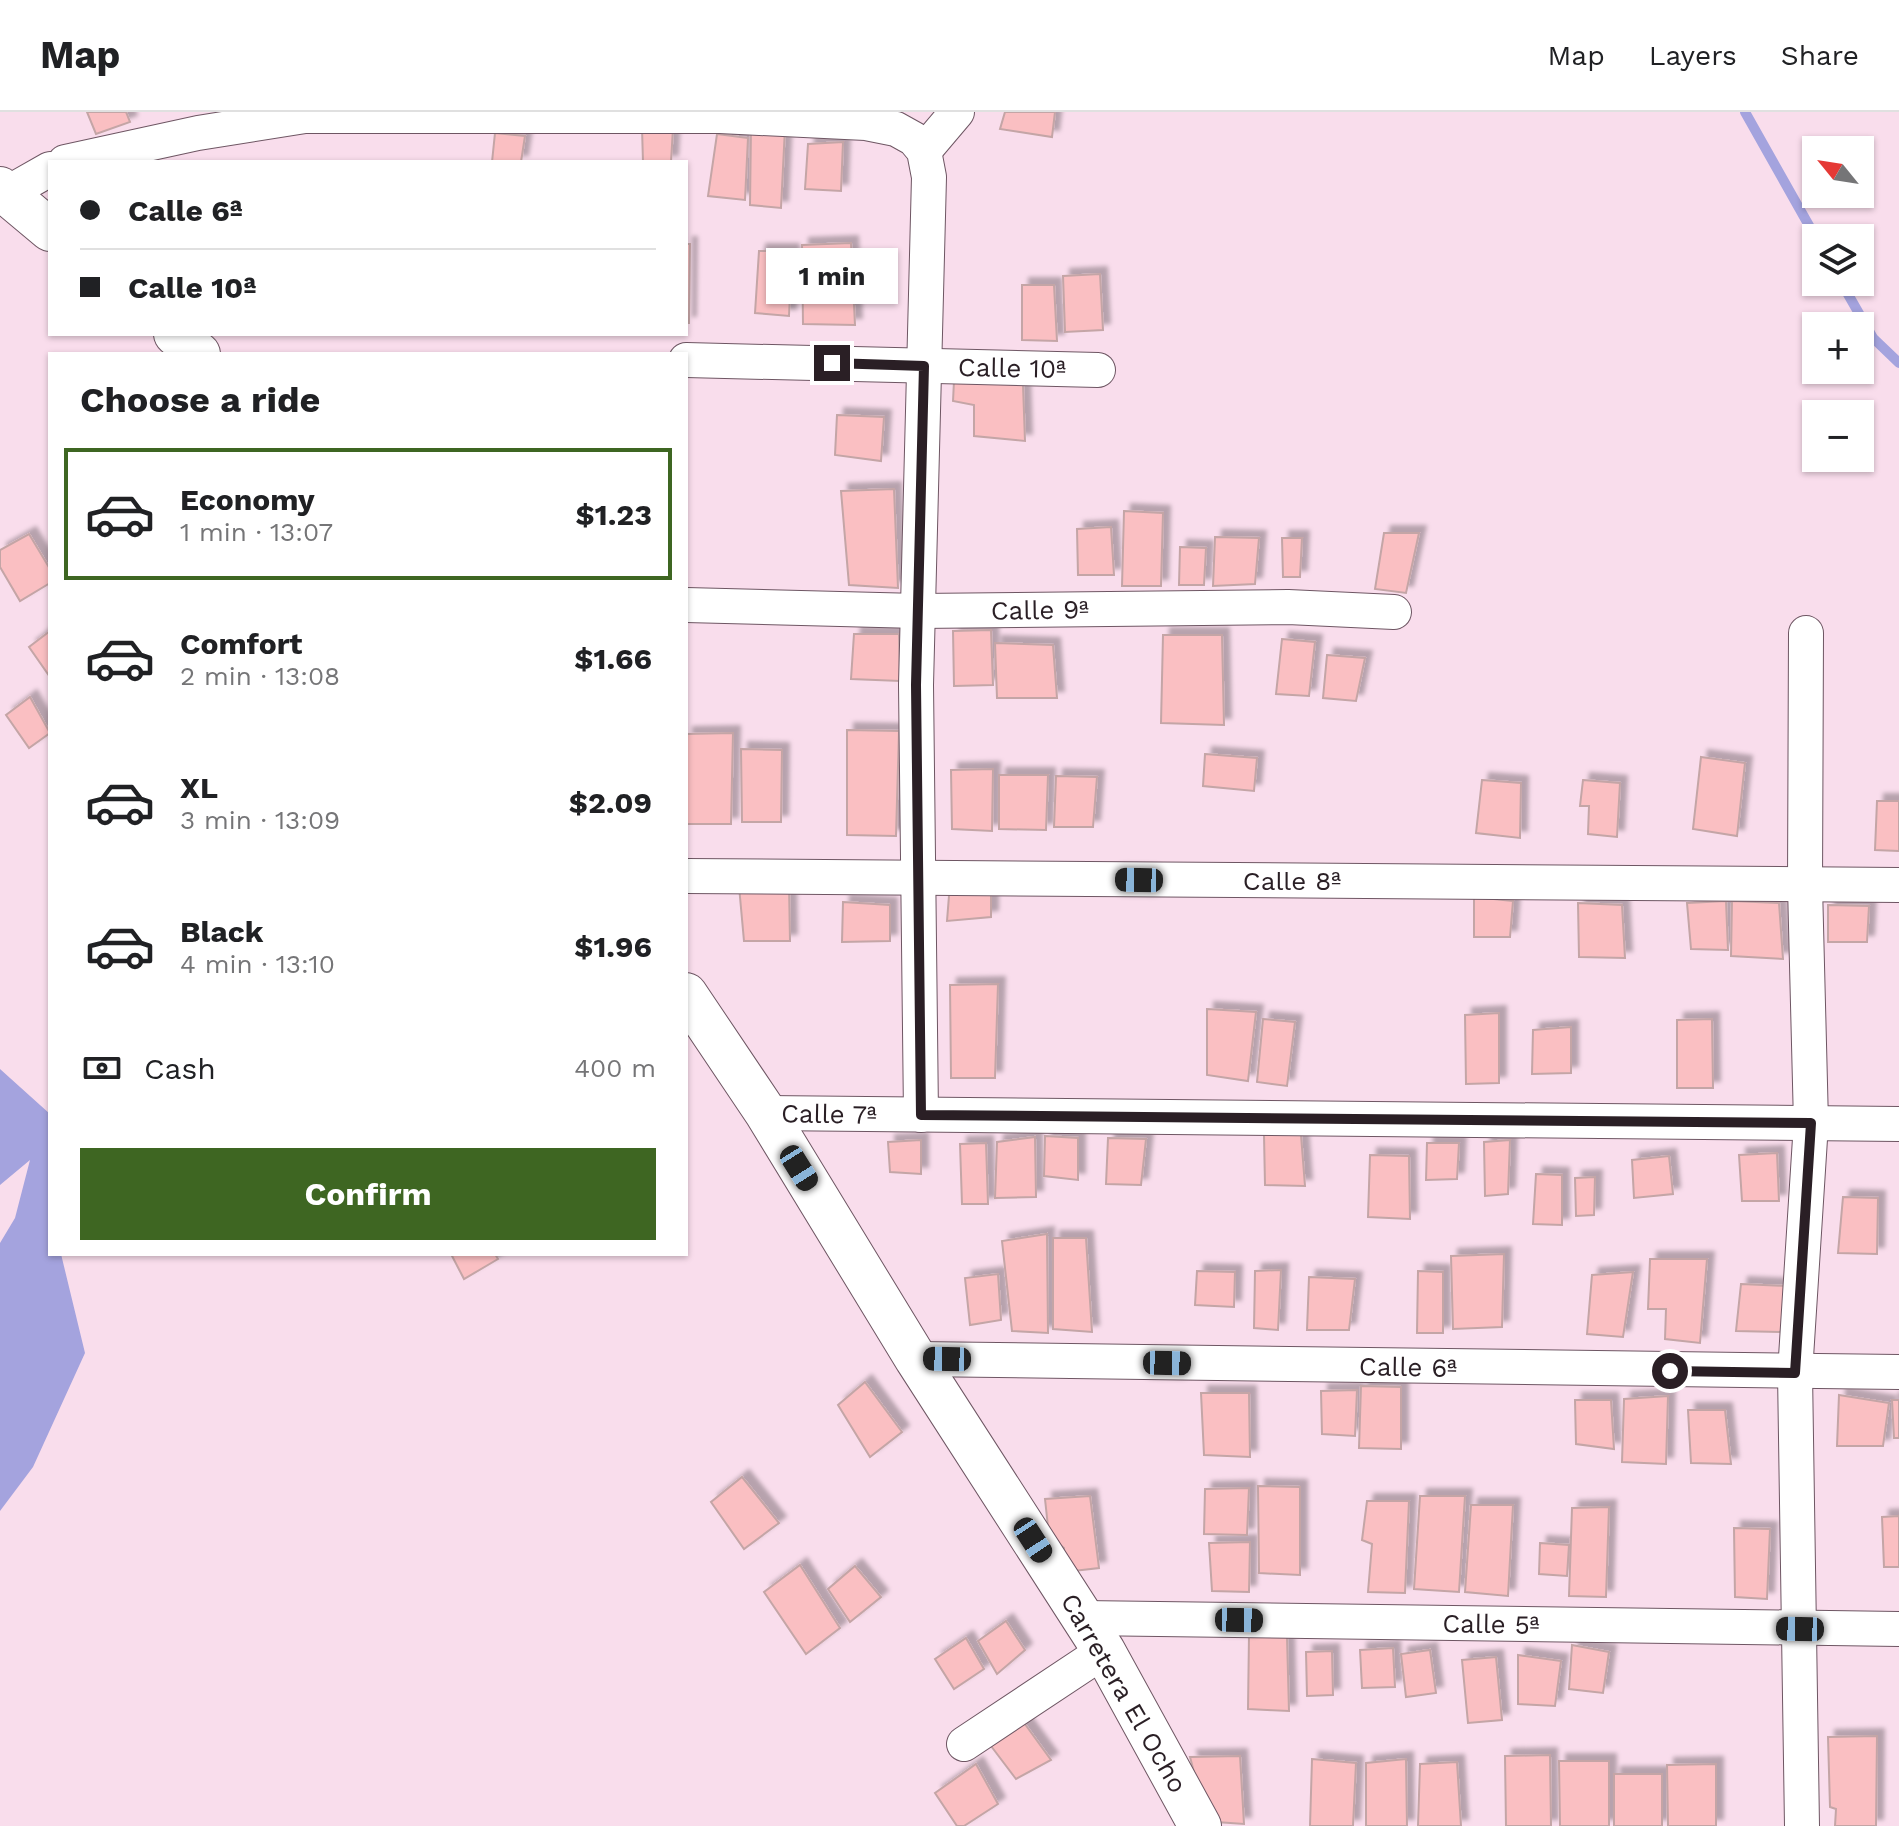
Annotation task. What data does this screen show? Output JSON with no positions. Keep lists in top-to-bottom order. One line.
{"streets":{"street":["Calle 10ª","Calle 9ª","Calle 8ª","Calle 7ª","Calle 6ª","Calle 5ª","Carretera El Ocho"]},"crossings":[["Calle 7ª","Carretera El Ocho"],["Calle 6ª","Carretera El Ocho"],["Calle 5ª","Carretera El Ocho"]],"north":"top left","page":{"header":"Map","nav":["Map","Layers","Share"],"map_buttons":["+","−"],"banner":["Calle 6ª","Calle 10ª"],"bubble":"1 min","heading":"Choose a ride","list":[{"name":"Economy","note":"1 min · 13:07","value":"$1.23"},{"name":"Comfort","note":"2 min · 13:08","value":"$1.66"},{"name":"XL","note":"3 min · 13:09","value":"$2.09"},{"name":"Black","note":"4 min · 13:10","value":"$1.96"}],"pay":["Cash","400 m"],"buttons":"Confirm"}}
